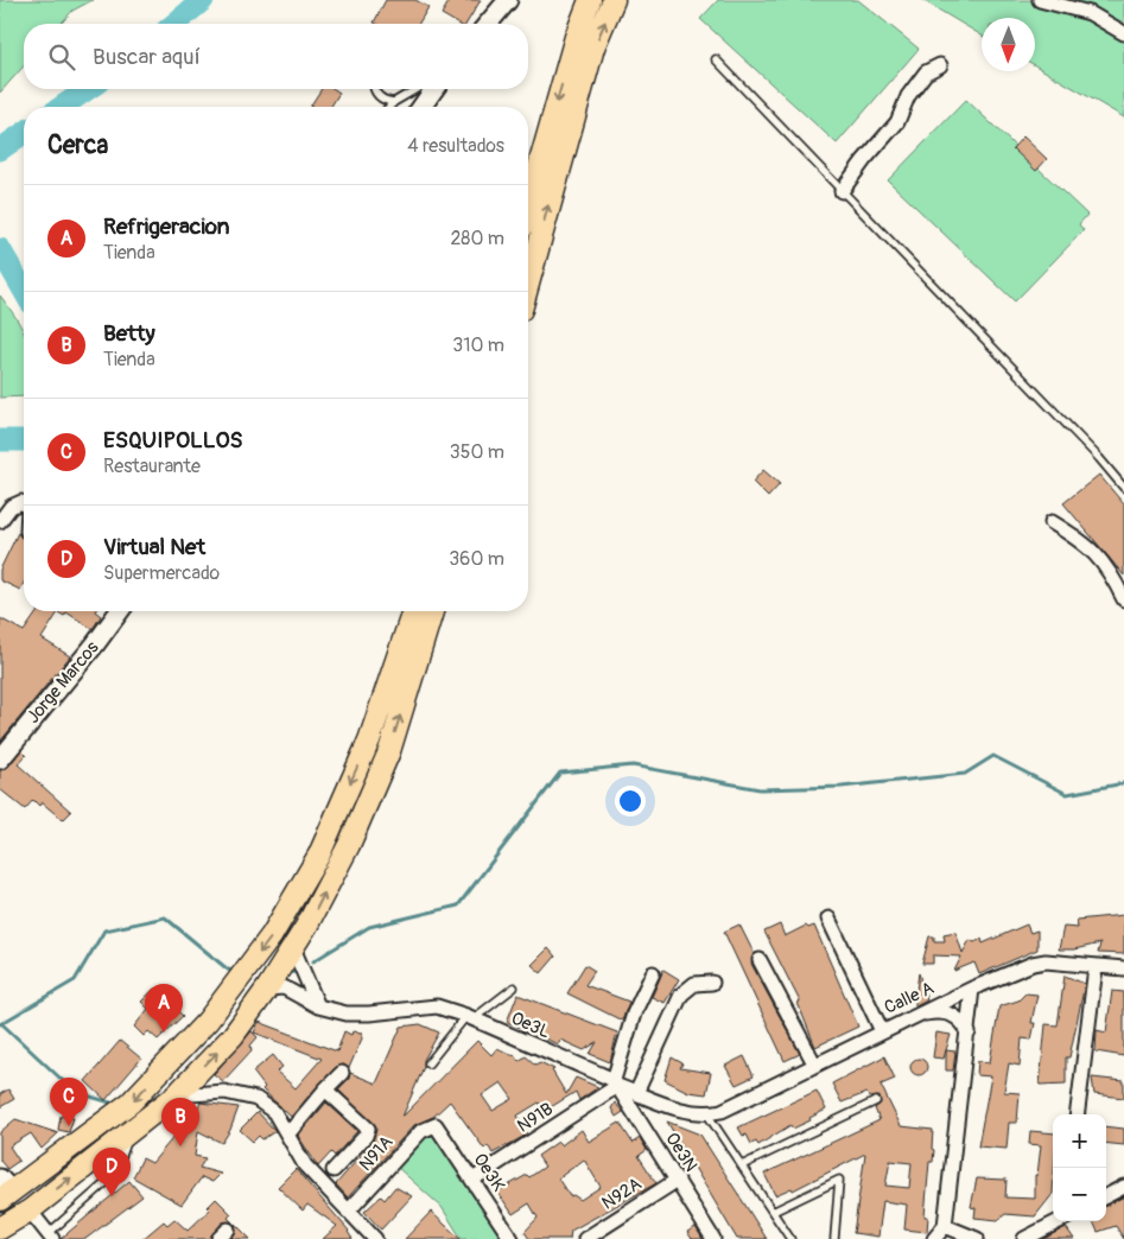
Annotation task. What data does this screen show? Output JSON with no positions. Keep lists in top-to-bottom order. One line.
{"streets":{"main road":["Jorge Marcos"],"street":["Calle A","Oe3L","N91B","Oe3N","N91A","Oe3K","N92A"]},"crossings":[["Calle A","Oe3L"],["Oe3L","N91B"],["Oe3L","Oe3N"],["N91B","Oe3N"],["N91B","Oe3K"],["Oe3N","N92A"],["N91A","Oe3K"]],"north":"bottom","page":{"search":"Buscar aquí","heading":["Cerca","4 resultados"],"list":[{"mark":"A","name":"Refrigeracion","note":"Tienda","value":"280 m"},{"mark":"B","name":"Betty","note":"Tienda","value":"310 m"},{"mark":"C","name":"ESQUIPOLLOS","note":"Restaurante","value":"350 m"},{"mark":"D","name":"Virtual Net","note":"Supermercado","value":"360 m"}],"pins":["A","C","B","D"],"map_buttons":["+","−"]}}
